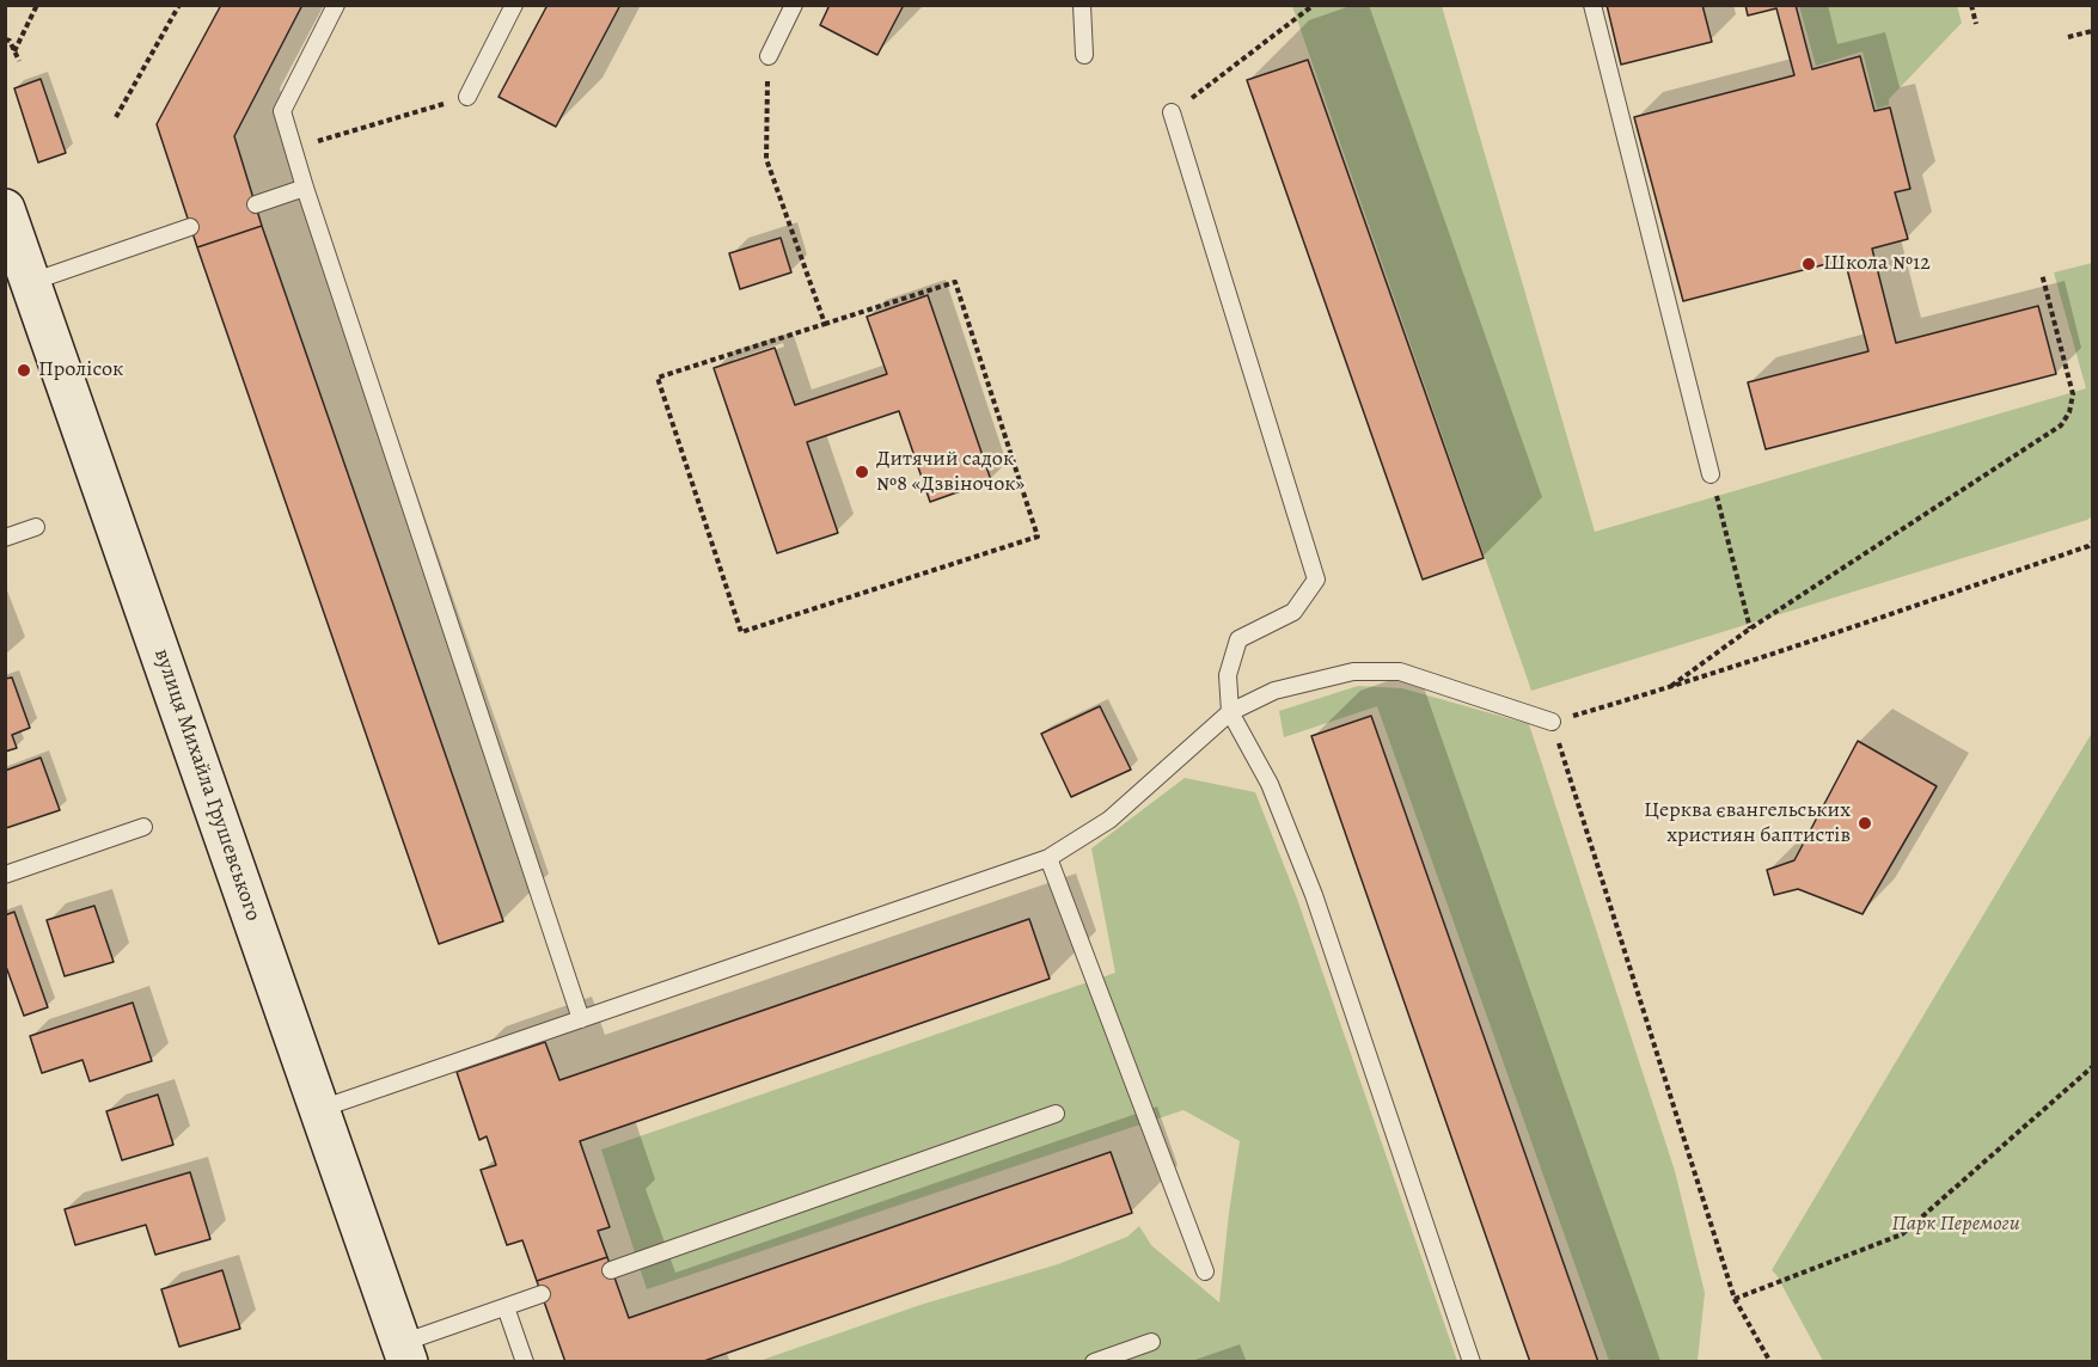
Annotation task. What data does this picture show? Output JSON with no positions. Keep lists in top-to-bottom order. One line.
{"streets":{"street":["вулиця Михайла Грушевського"]},"parks":["Парк Перемоги"],"places":["Школа №12","Пролісок","Дитячий садок №8 «Дзвіночок»","Церква євангельських християн баптистів"]}
